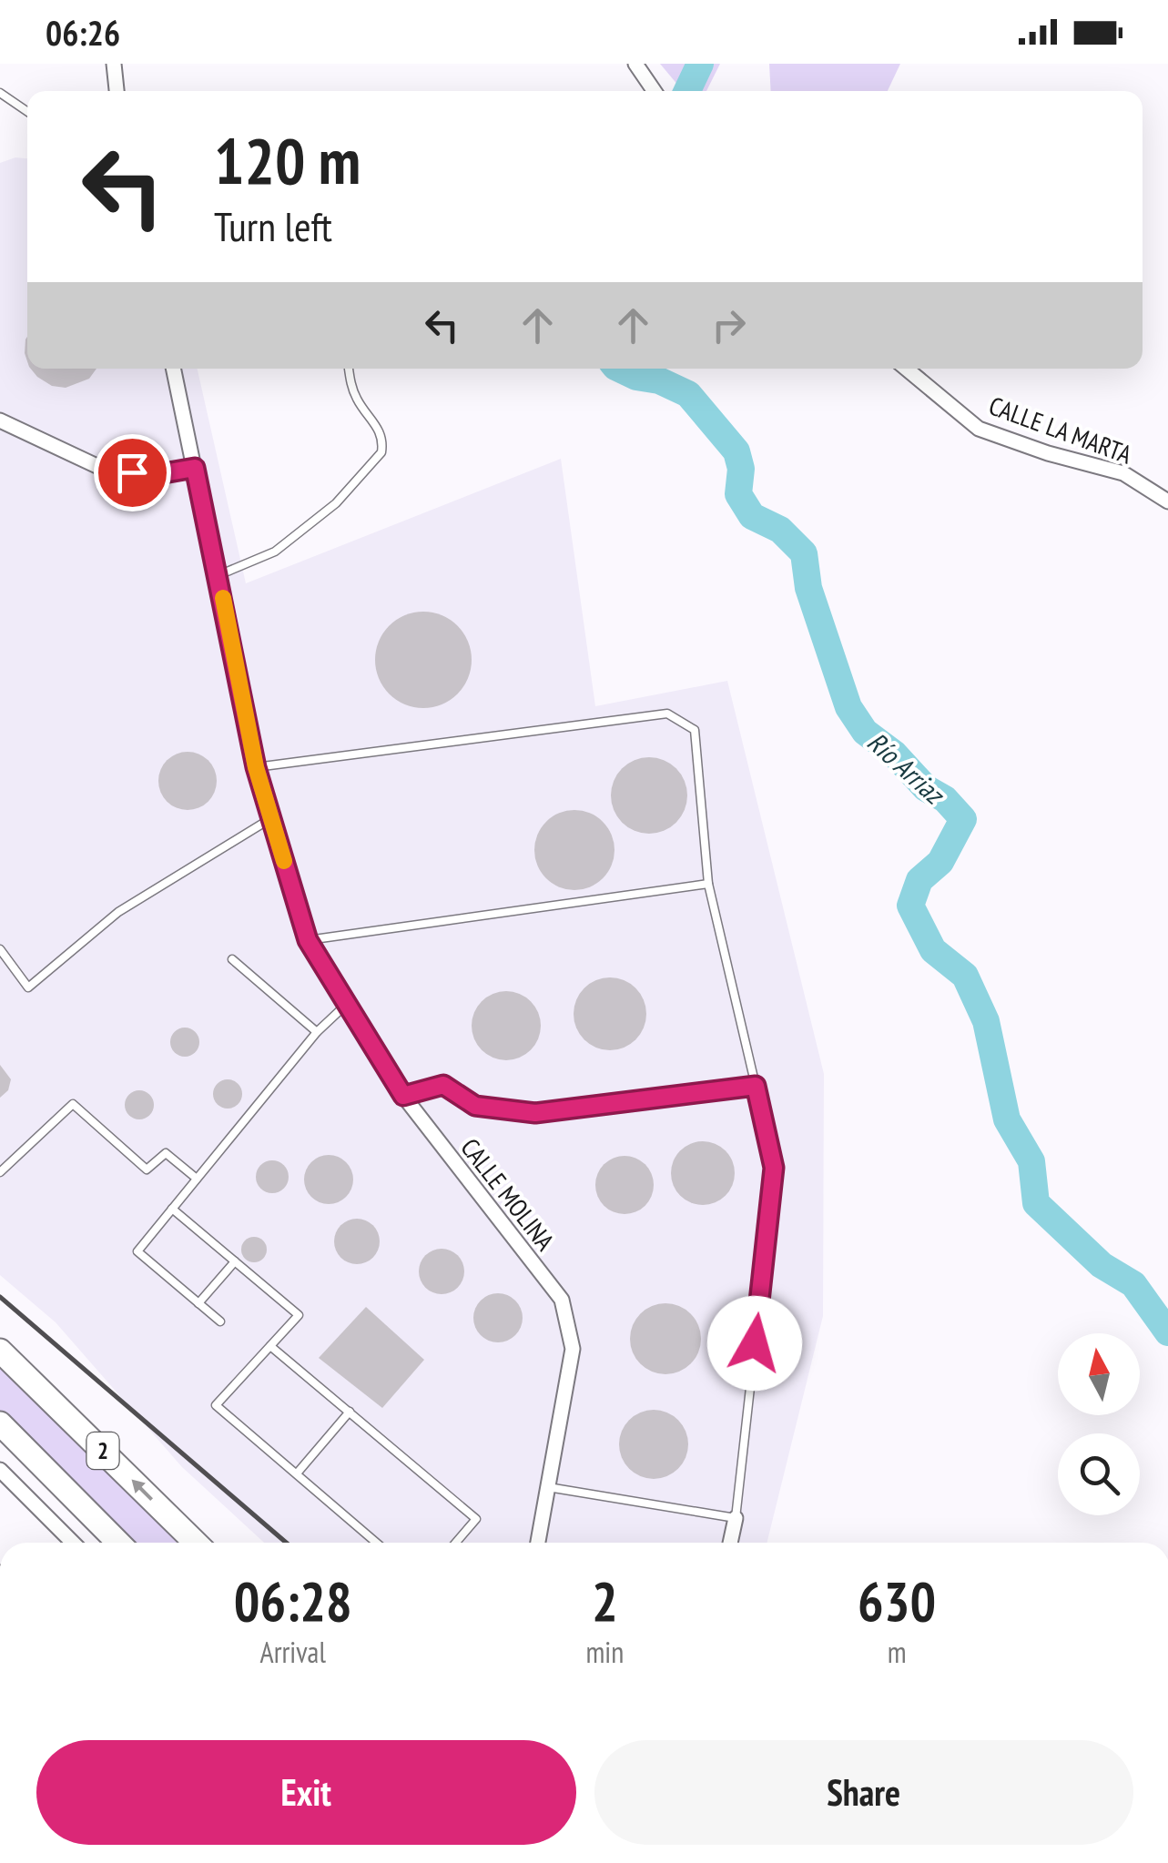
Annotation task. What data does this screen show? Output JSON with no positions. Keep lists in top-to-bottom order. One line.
{"streets":{"highway":["2"],"street":["CALLE LA MARTA","CALLE MOLINA"]},"water":["Río Arriaz"],"north":"top","page":{"status":"06:26","turn":["120 m","Turn left"],"eta":["06:28","Arrival","2","min","630","m"],"buttons":["Exit","Share"]}}
